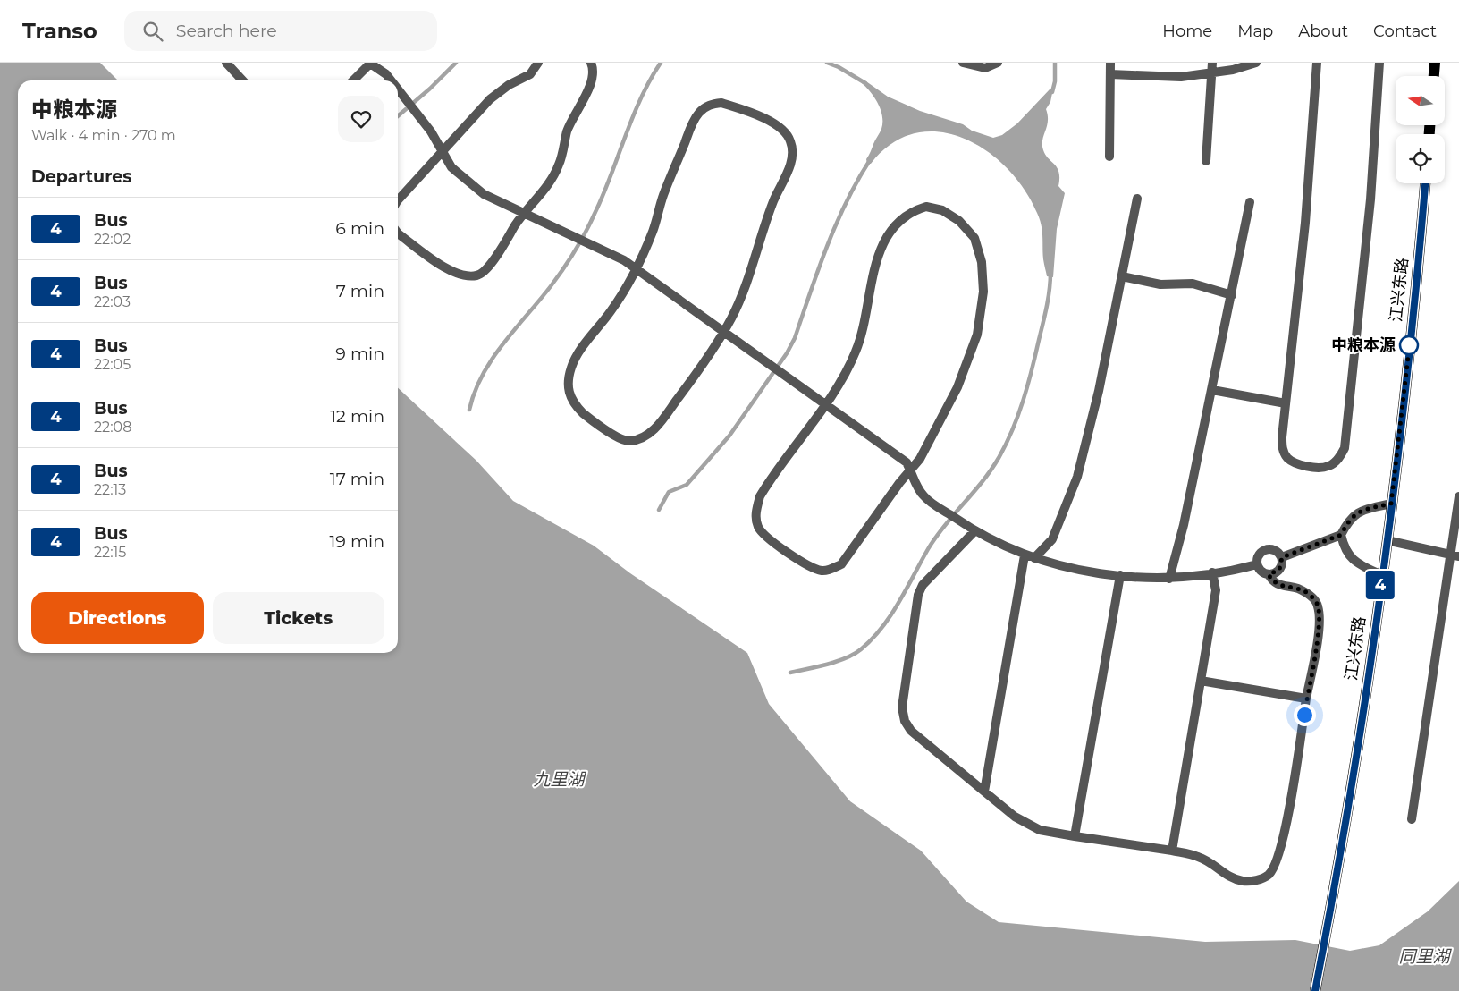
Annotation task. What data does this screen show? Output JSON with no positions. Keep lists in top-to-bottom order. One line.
{"streets":{"main road":["江兴东路"]},"water":["九里湖","同里湖"],"places":["中粮本源"],"lines":["bus line 4"],"north":"left","page":{"header":"Transo","search":"Search here","nav":["Home","Map","About","Contact"],"on_map":"4","heading":[["中粮本源","Walk · 4 min · 270 m"],"Departures"],"list":[{"mark":"4","name":"Bus","note":"22:02","value":"6 min"},{"mark":"4","name":"Bus","note":"22:03","value":"7 min"},{"mark":"4","name":"Bus","note":"22:05","value":"9 min"},{"mark":"4","name":"Bus","note":"22:08","value":"12 min"},{"mark":"4","name":"Bus","note":"22:13","value":"17 min"},{"mark":"4","name":"Bus","note":"22:15","value":"19 min"}],"buttons":["Directions","Tickets"]}}
